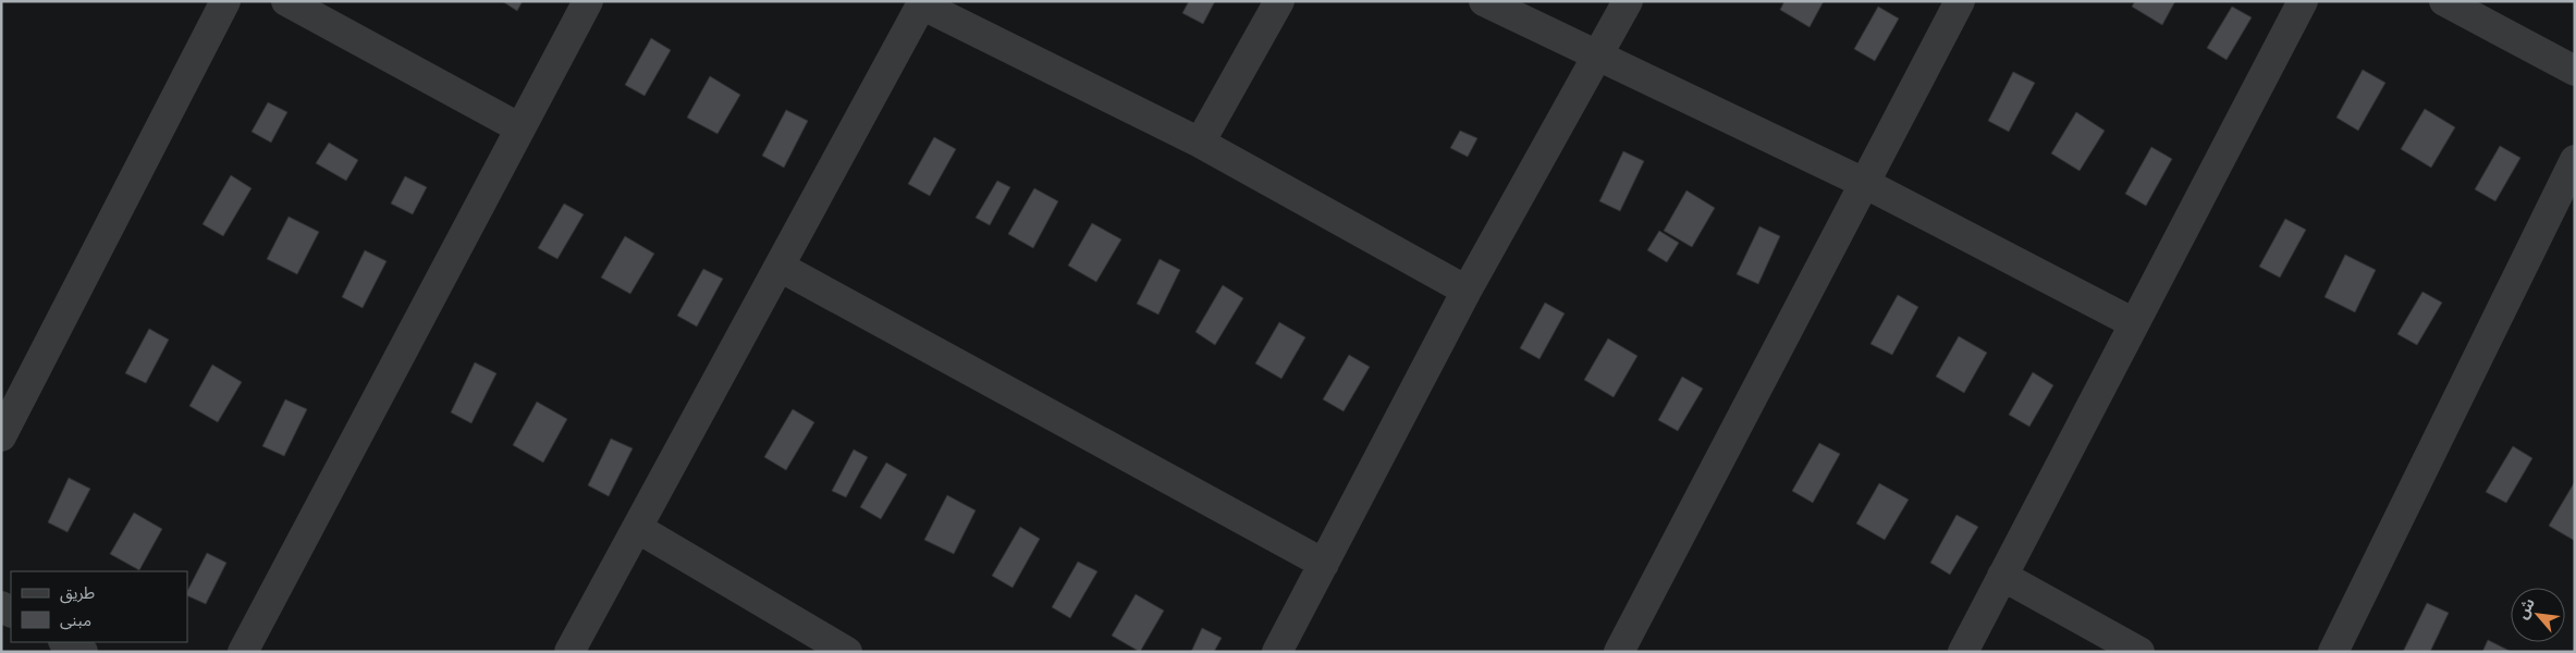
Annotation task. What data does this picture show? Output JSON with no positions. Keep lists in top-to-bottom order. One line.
{"legend":["طريق","مبنى"],"north":"top left"}
